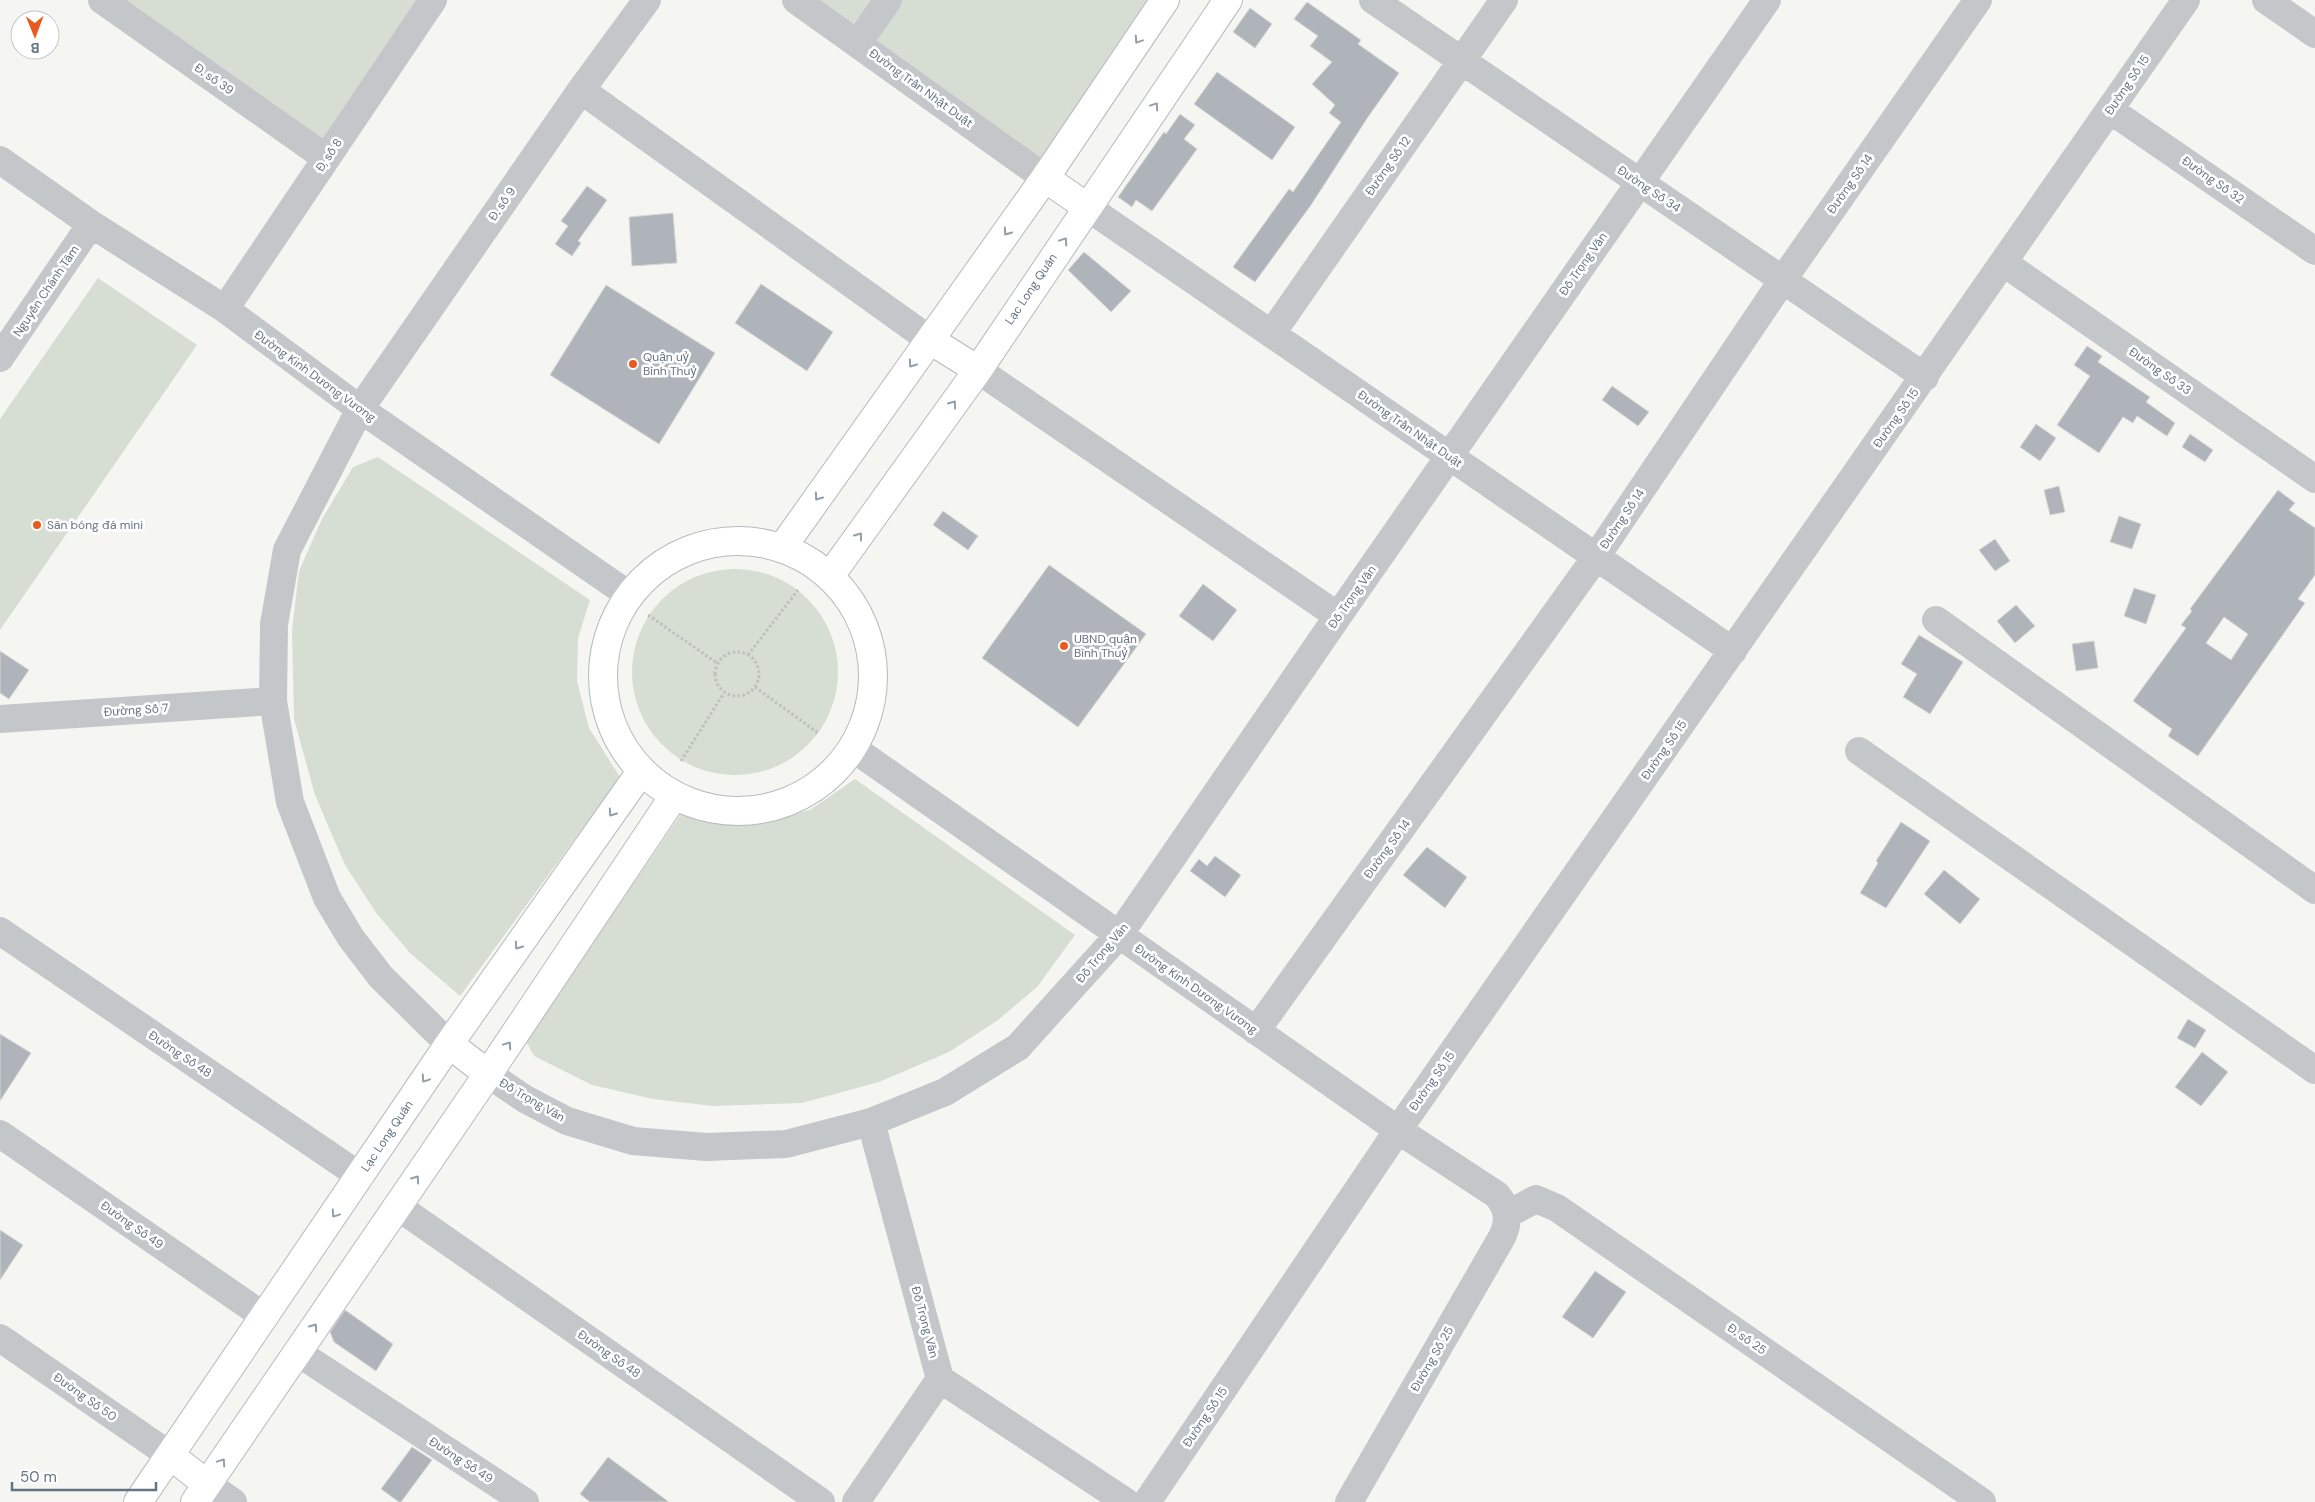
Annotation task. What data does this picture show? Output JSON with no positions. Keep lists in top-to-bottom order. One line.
{"streets":{"main road":["Lạc Long Quân"],"street":["Đ. số 39","Đường Số 15","Đường Trần Nhật Duật","Đ, số 8","Đường Số 12","Đường Số 32","Đường Số 14","Đường Số 34","Đ. số 9","Đỗ Trọng Văn","Nguyễn Chánh Tâm","Đường Số 33","Đường Kinh Dương Vương","Đường Số 7","Đường Số 48","Đường Số 49","Đ. số 25","Đường Số 25","Đường Số 50"]},"crossings":[["Đ. số 39","Đ, số 8"],["Đường Số 15","Đường Trần Nhật Duật"],["Đường Số 15","Đường Số 32"],["Đường Số 15","Đường Số 34"],["Đường Số 15","Đường Số 33"],["Đường Số 15","Đường Kinh Dương Vương"],["Đường Trần Nhật Duật","Đường Số 12"],["Đường Trần Nhật Duật","Đường Số 14"],["Đường Trần Nhật Duật","Đỗ Trọng Văn"],["Đường Trần Nhật Duật","Lạc Long Quân"],["Đ, số 8","Đường Kinh Dương Vương"],["Đường Số 12","Đường Số 34"],["Đường Số 14","Đường Số 34"],["Đường Số 14","Đường Kinh Dương Vương"],["Đường Số 34","Đỗ Trọng Văn"],["Đ. số 9","Lạc Long Quân"],["Đ. số 9","Đường Kinh Dương Vương"],["Đ. số 9","Đường Số 7"],["Đỗ Trọng Văn","Đường Kinh Dương Vương"],["Lạc Long Quân","Đường Số 48"],["Lạc Long Quân","Đường Số 49"],["Lạc Long Quân","Đường Số 50"],["Nguyễn Chánh Tâm","Đường Kinh Dương Vương"],["Đường Kinh Dương Vương","Đ. số 25"],["Đường Kinh Dương Vương","Đường Số 25"],["Đ. số 25","Đường Số 25"]],"places":["Quận uỷ Bình Thuỷ","Sân bóng đá mini","UBND quận Bình Thuỷ"],"scale_bar":"50 m","north":"bottom"}
